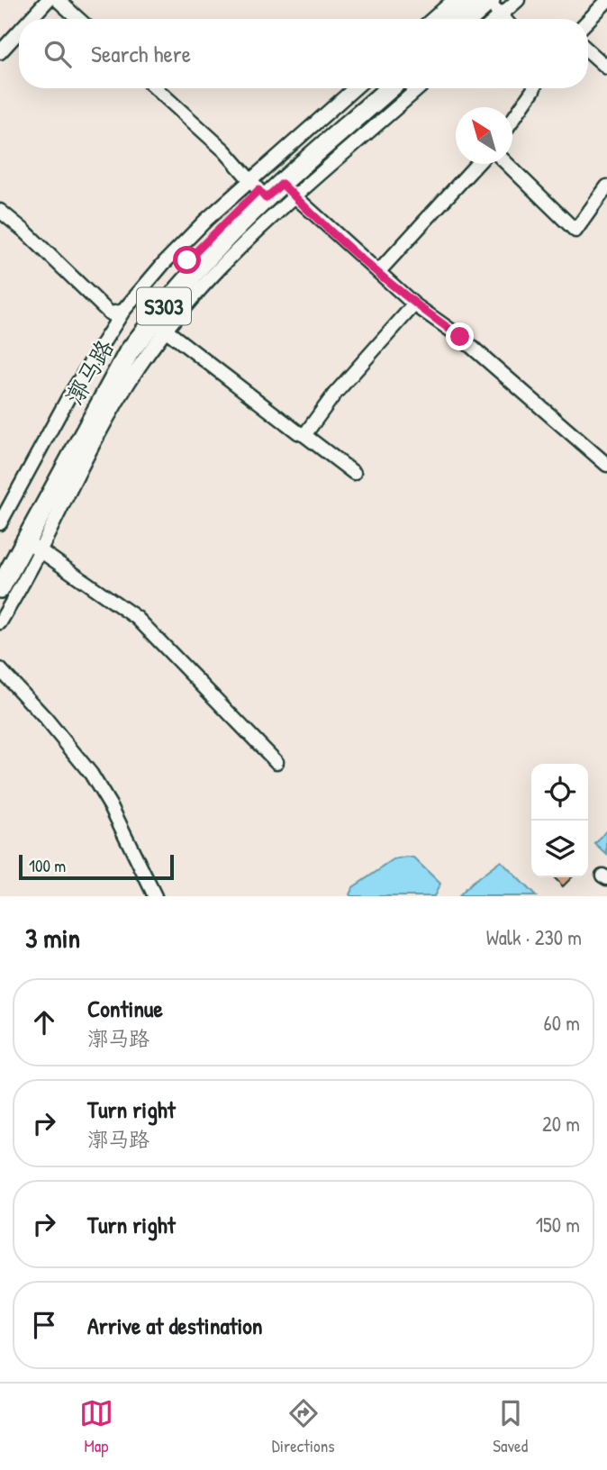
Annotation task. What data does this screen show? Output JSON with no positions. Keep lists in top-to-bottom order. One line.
{"streets":{"main road":["S303","漷马路"]},"scale_bar":"100 m","north":"top left","page":{"search":"Search here","scale":"100 m","heading":["3 min","Walk · 230 m"],"list":[["Continue","漷马路","60 m"],["Turn right","漷马路","20 m"],["Turn right","150 m"],"Arrive at destination"],"nav":["Map","Directions","Saved"]}}
